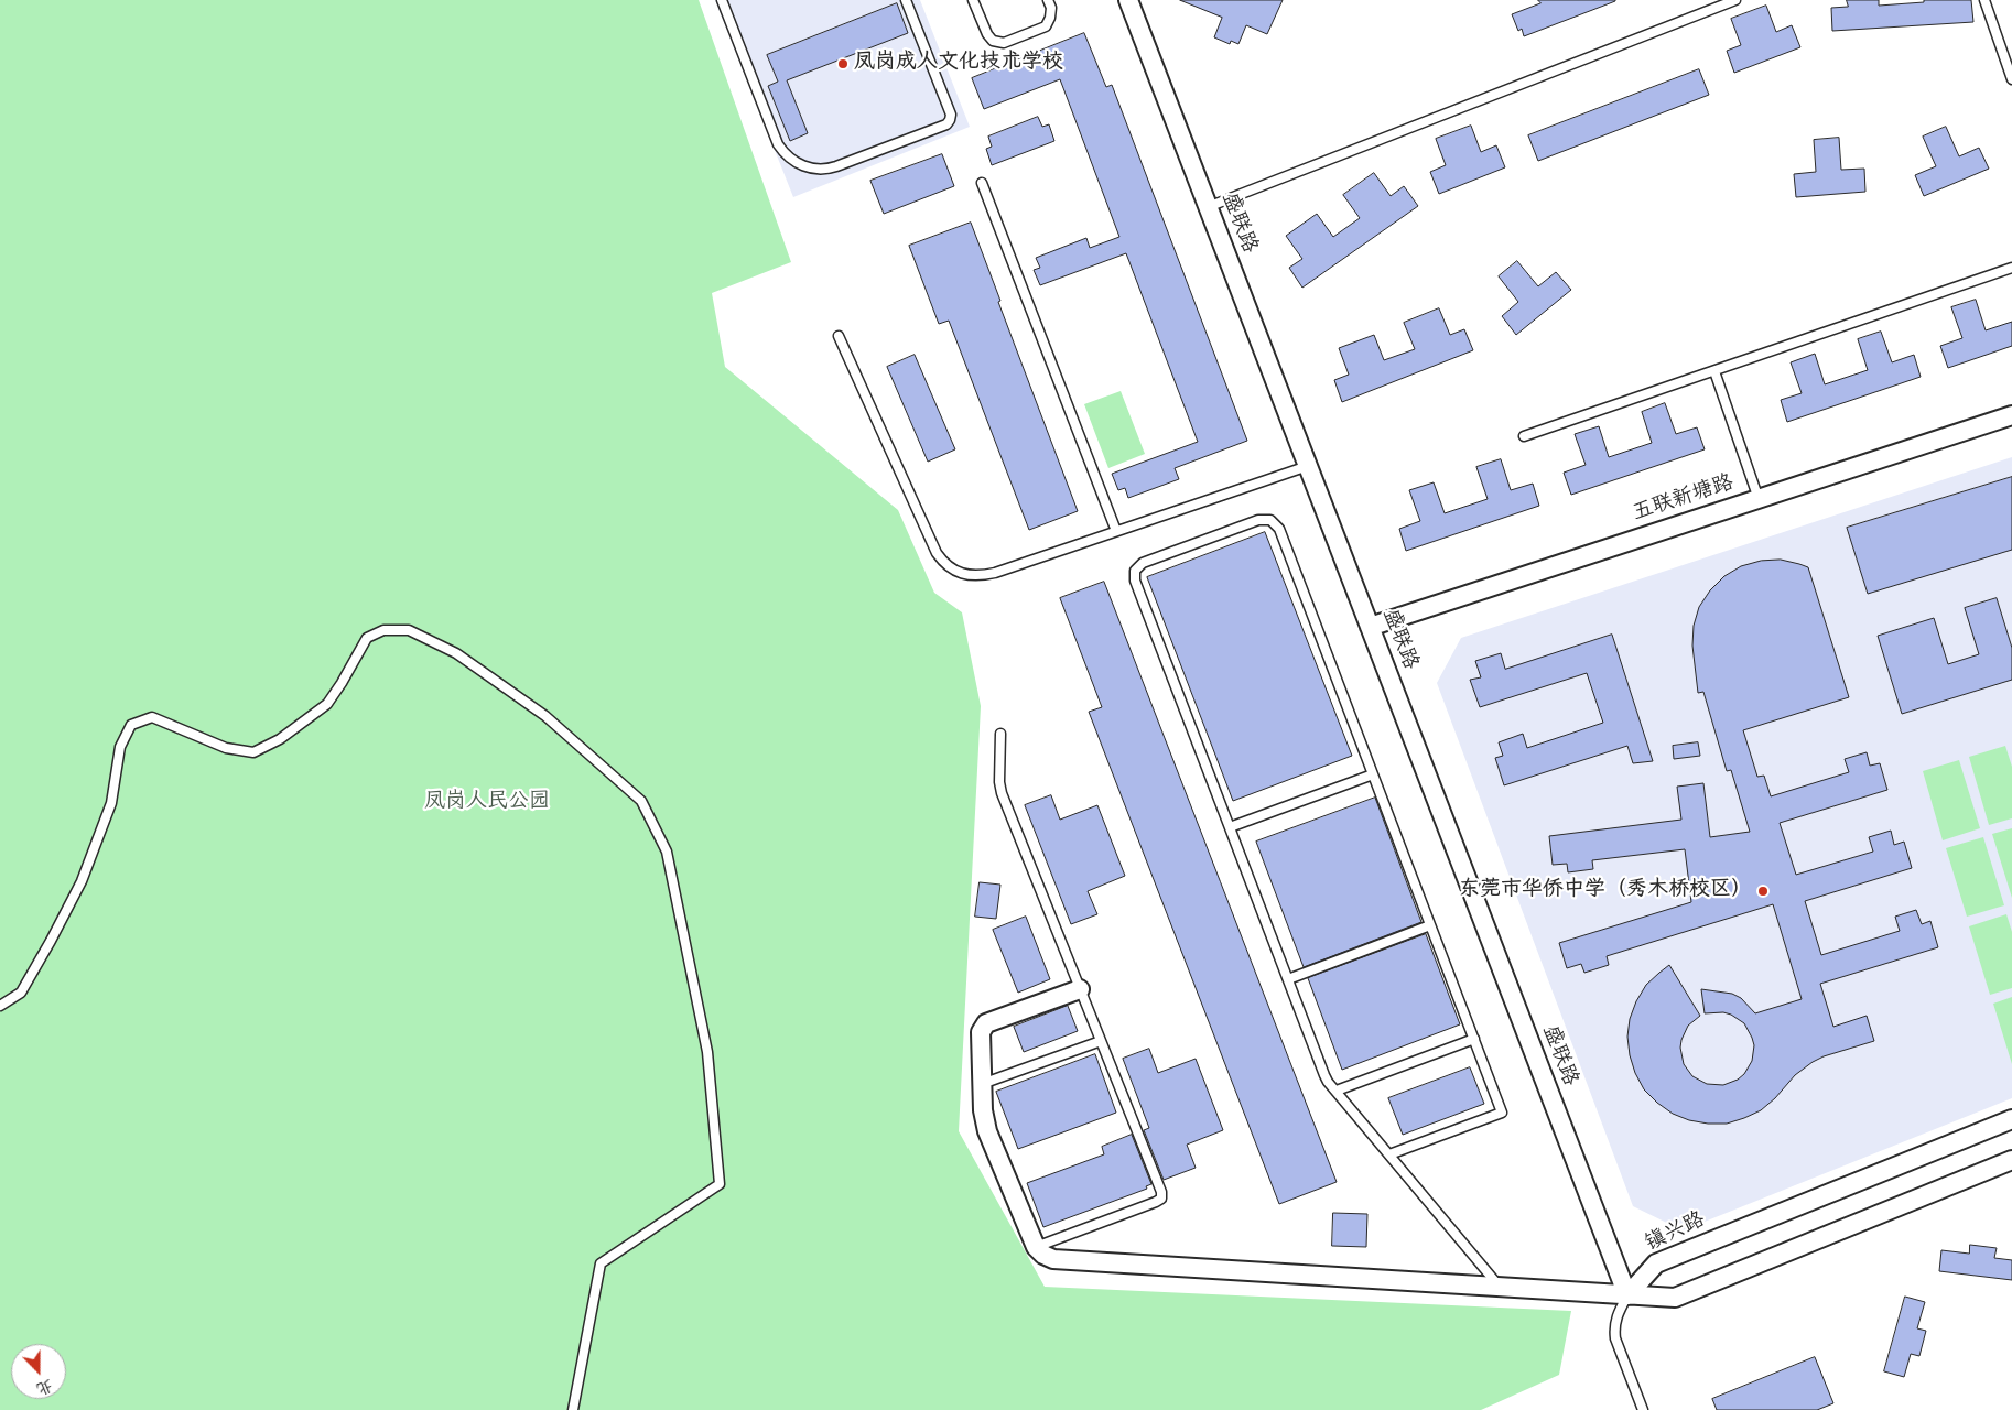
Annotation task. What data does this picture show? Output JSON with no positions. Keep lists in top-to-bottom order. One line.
{"streets":{"street":["盛联路","五联新塘路","镇兴路"]},"crossings":[["盛联路","五联新塘路"],["盛联路","镇兴路"]],"parks":["凤岗人民公园"],"places":["凤岗成人文化技术学校","东莞市华侨中学（秀木桥校区）"],"north":"bottom"}
